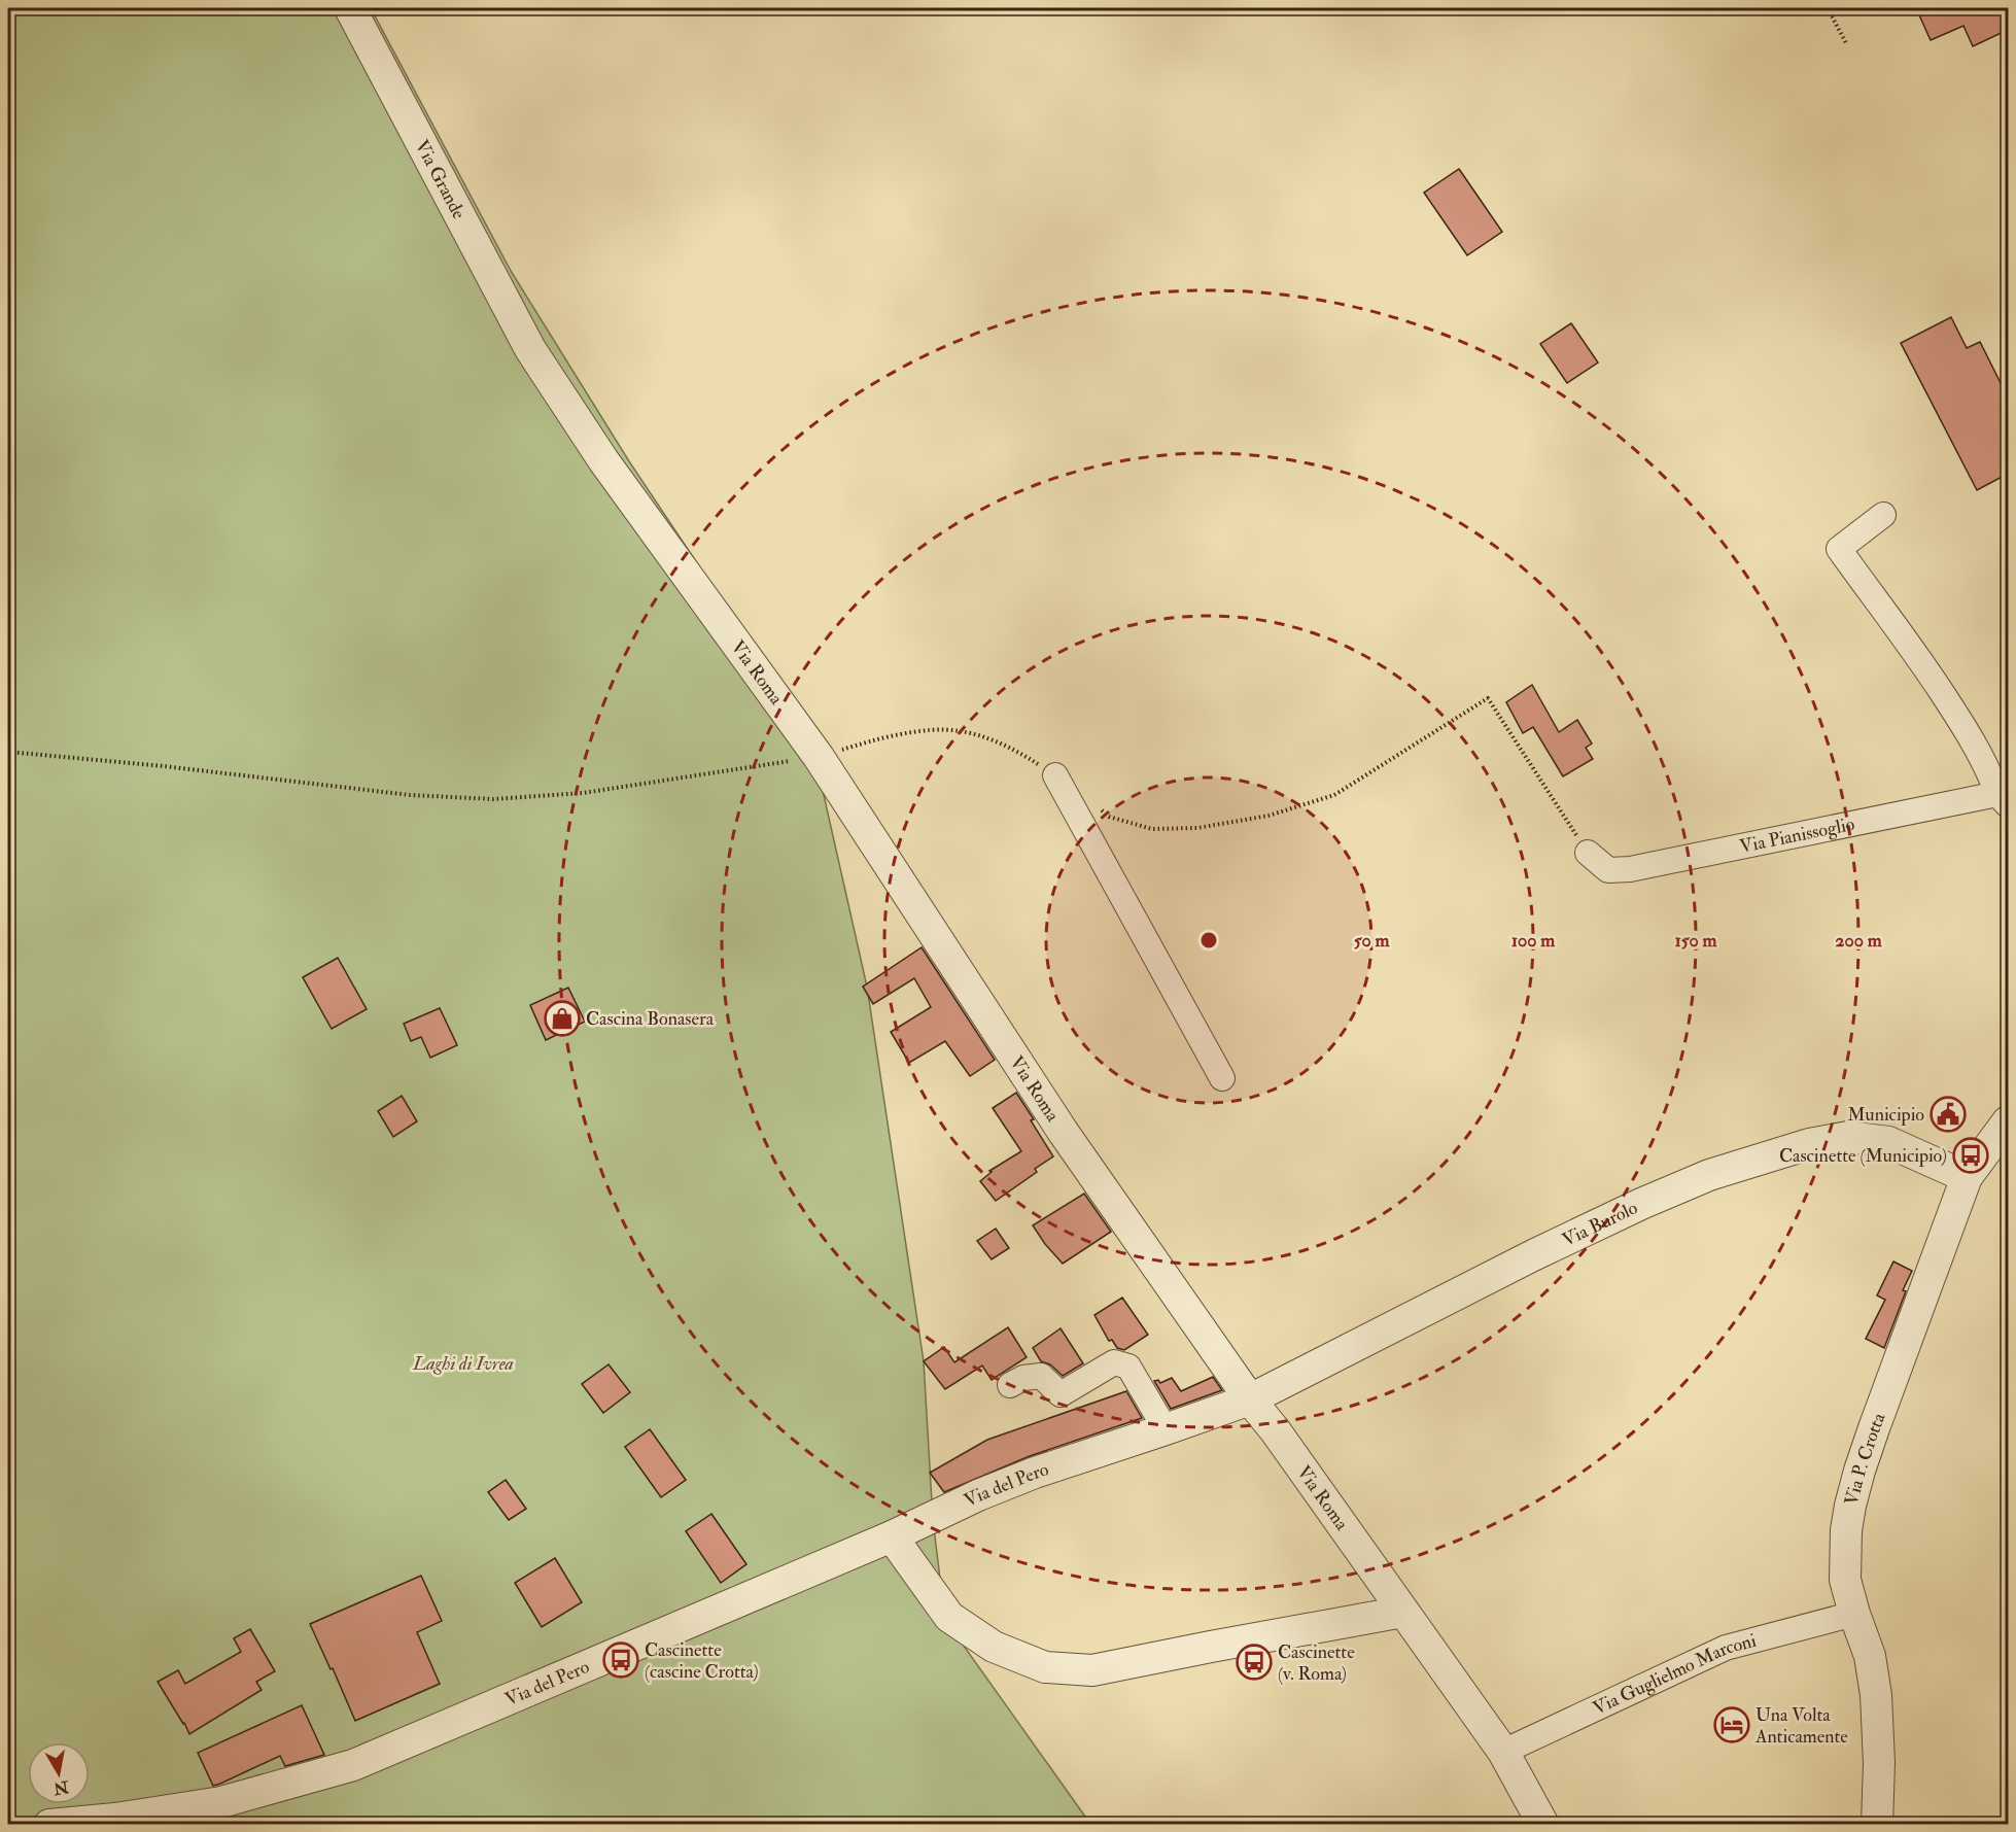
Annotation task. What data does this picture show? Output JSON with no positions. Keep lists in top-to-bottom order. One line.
{"streets":{"street":["Via Grande","Via Roma","Via Pianissoglio","Via Burolo","Via P. Crotta","Via del Pero","Via Guglielmo Marconi"]},"crossings":[["Via Grande","Via Roma"],["Via Roma","Via Burolo"],["Via Roma","Via del Pero"],["Via Roma","Via Guglielmo Marconi"],["Via Burolo","Via P. Crotta"],["Via Burolo","Via del Pero"],["Via P. Crotta","Via Guglielmo Marconi"]],"parks":["Laghi di Ivrea"],"places":{"shop":["Cascina Bonasera"],"public building":["Municipio"],"bus stop":["Cascinette (Municipio)","Cascinette (cascine Crotta)","Cascinette (v. Roma)"],"hotel":["Una Volta Anticamente"]},"north":"bottom","rings":["50 m","100 m","150 m","200 m"]}
